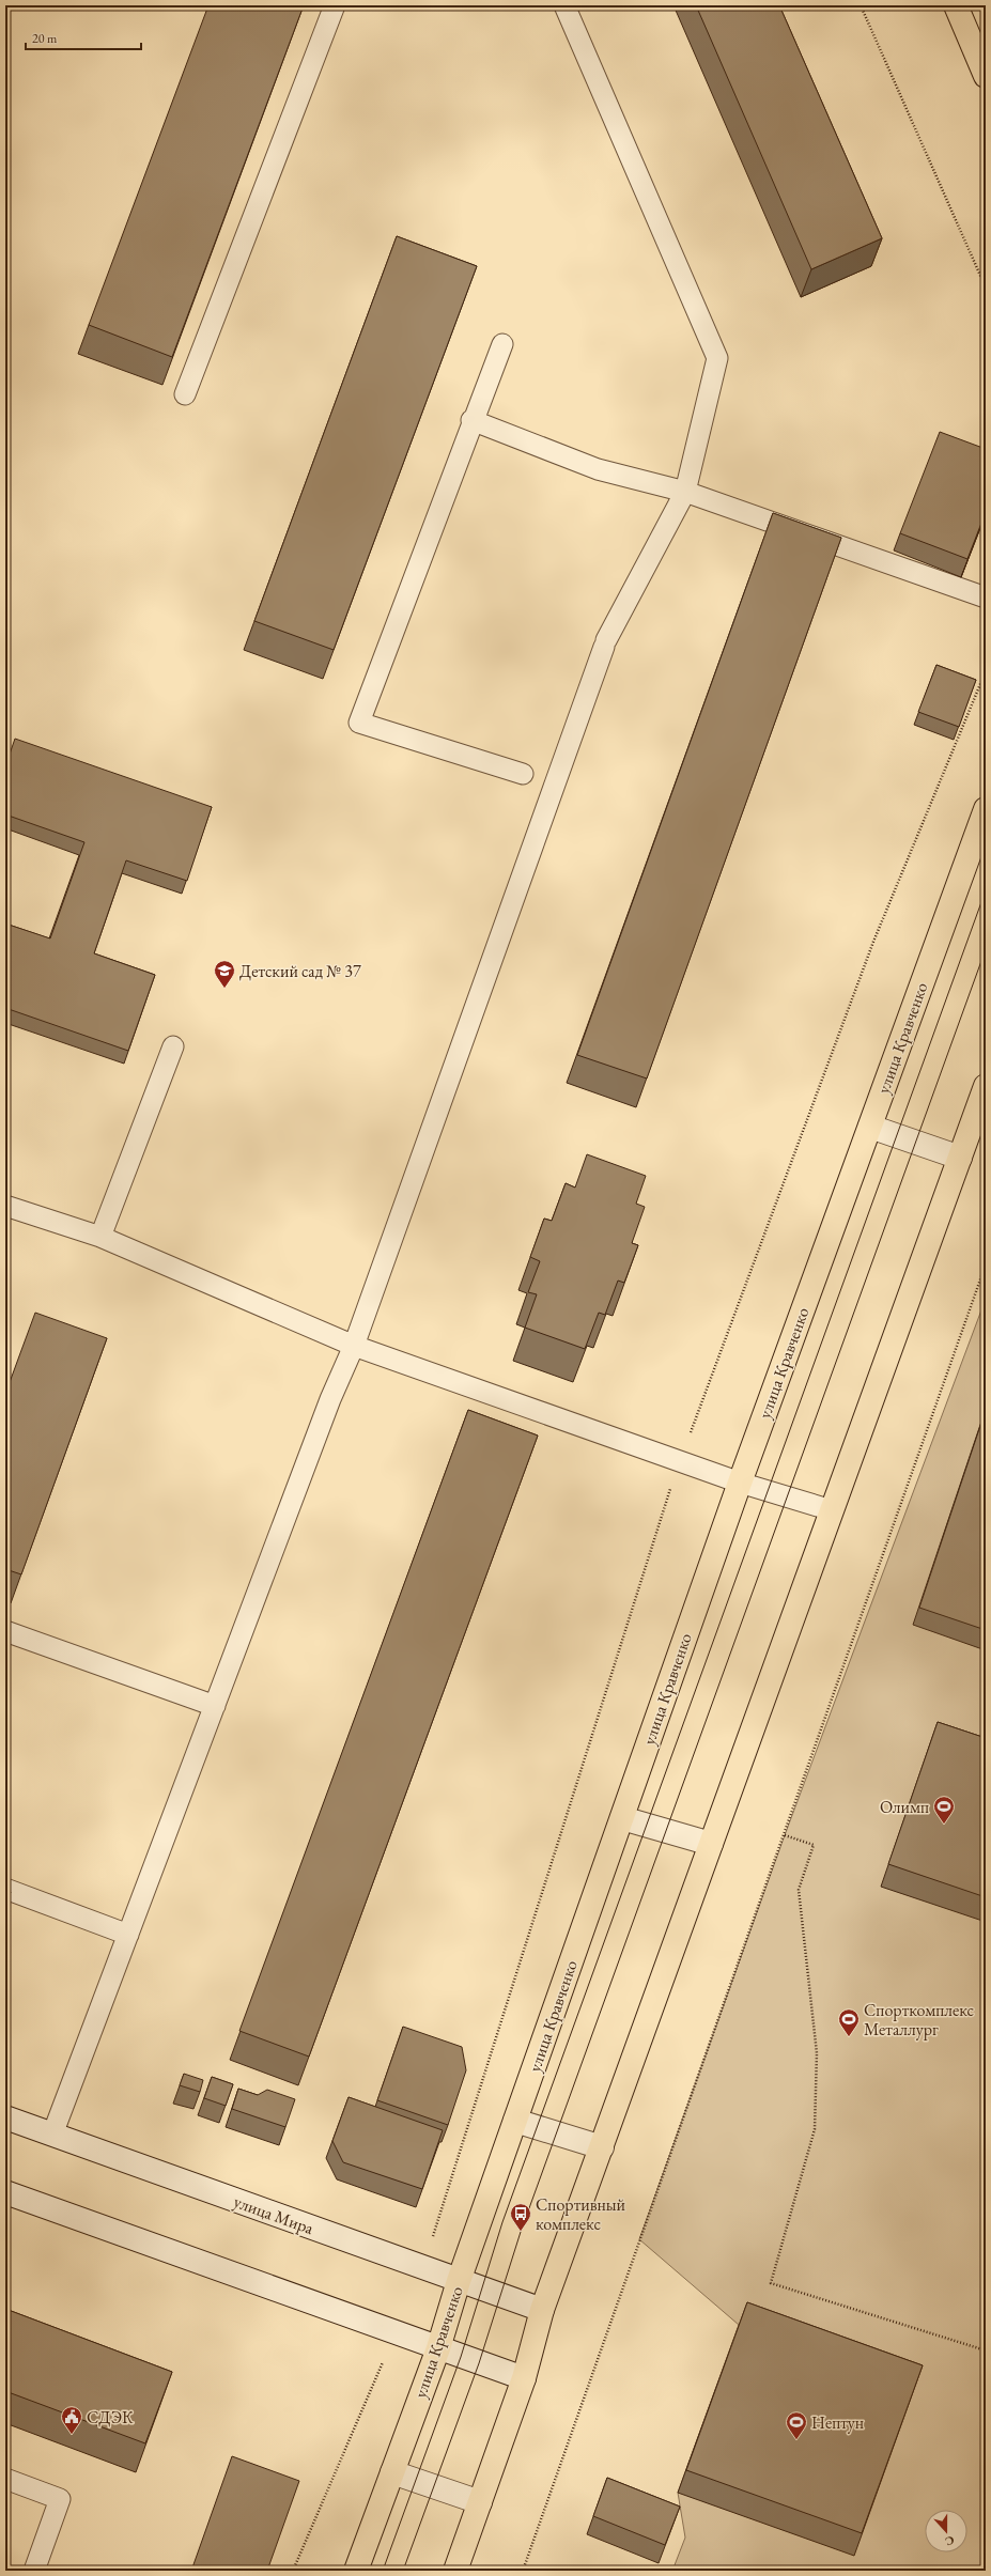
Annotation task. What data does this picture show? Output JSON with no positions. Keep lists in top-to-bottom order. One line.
{"streets":{"main road":["улица Кравченко"],"street":["улица Мира"]},"crossings":[["улица Кравченко","улица Мира"]],"places":{"school or university":["Детский сад № 37"],"sports":["Олимп","Спорткомплекс Металлург","Нептун"],"bus stop":["Спортивный комплекс"],"public building":["СДЭК"]},"scale_bar":"20 m","north":"bottom"}
